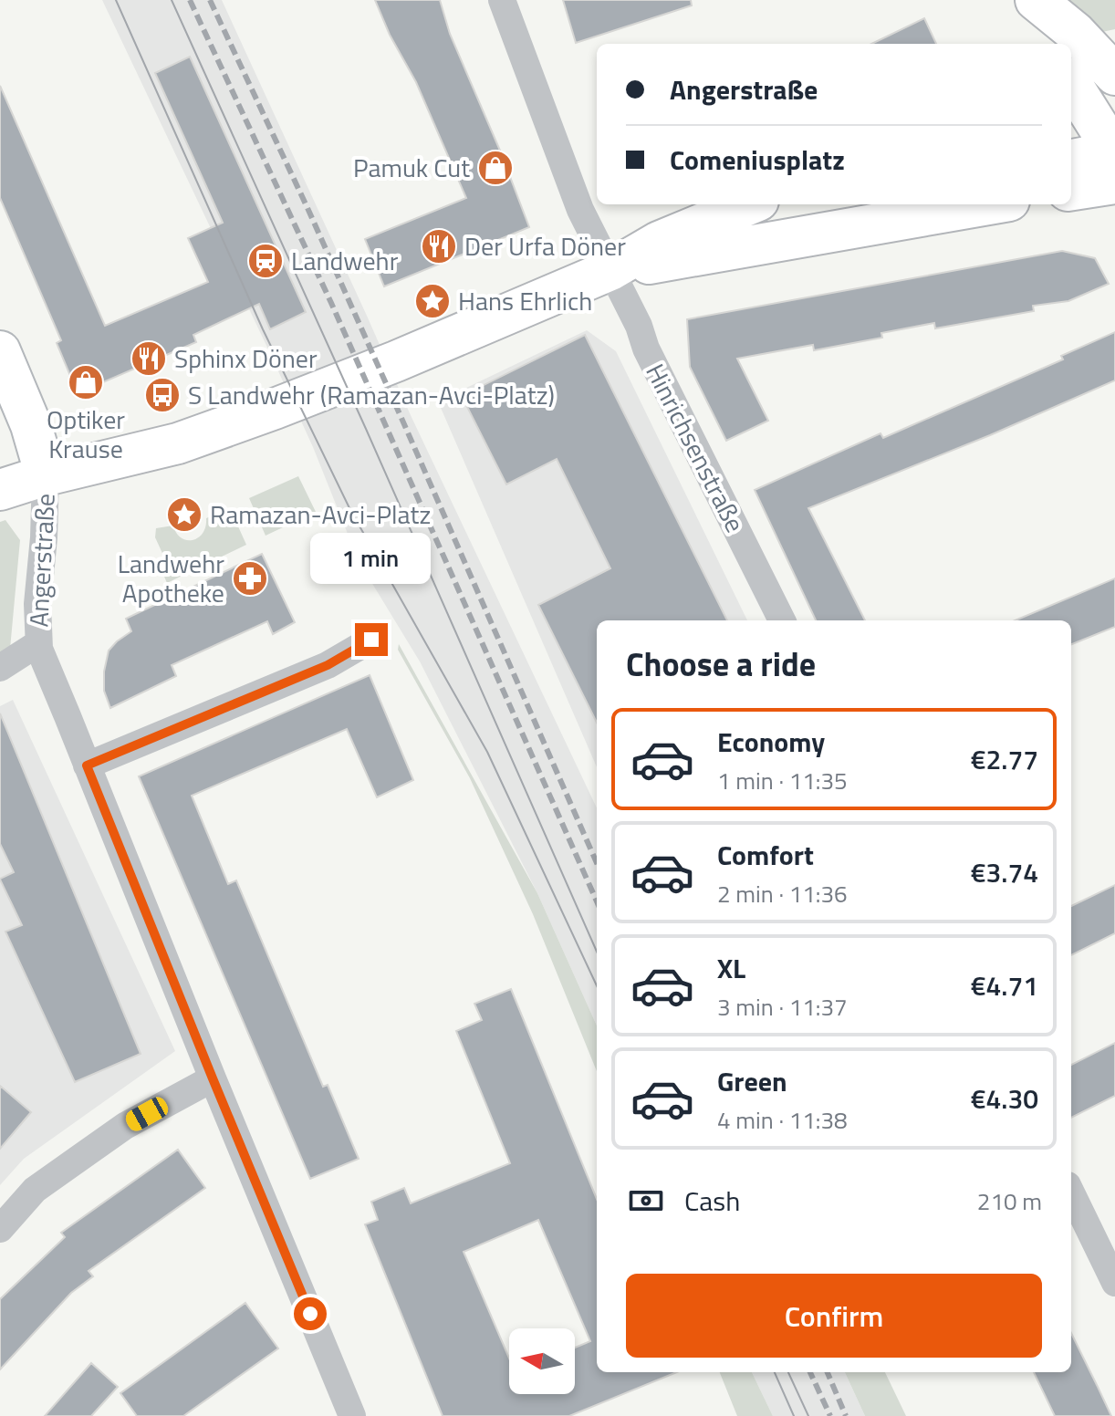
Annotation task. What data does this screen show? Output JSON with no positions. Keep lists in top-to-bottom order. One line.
{"streets":{"street":["Hinrichsenstraße","Angerstraße"]},"places":{"shop":["Pamuk Cut","Optiker Krause"],"restaurant":["Der Urfa Döner","Sphinx Döner"],"station":["Landwehr"],"place":["Hans Ehrlich","Ramazan-Avci-Platz"],"bus stop":["S Landwehr (Ramazan-Avci-Platz)"],"pharmacy":["Landwehr Apotheke"]},"north":"left","page":{"banner":["Angerstraße","Comeniusplatz"],"bubble":"1 min","heading":"Choose a ride","list":[{"name":"Economy","note":"1 min · 11:35","value":"€2.77"},{"name":"Comfort","note":"2 min · 11:36","value":"€3.74"},{"name":"XL","note":"3 min · 11:37","value":"€4.71"},{"name":"Green","note":"4 min · 11:38","value":"€4.30"}],"pay":["Cash","210 m"],"buttons":"Confirm"}}
